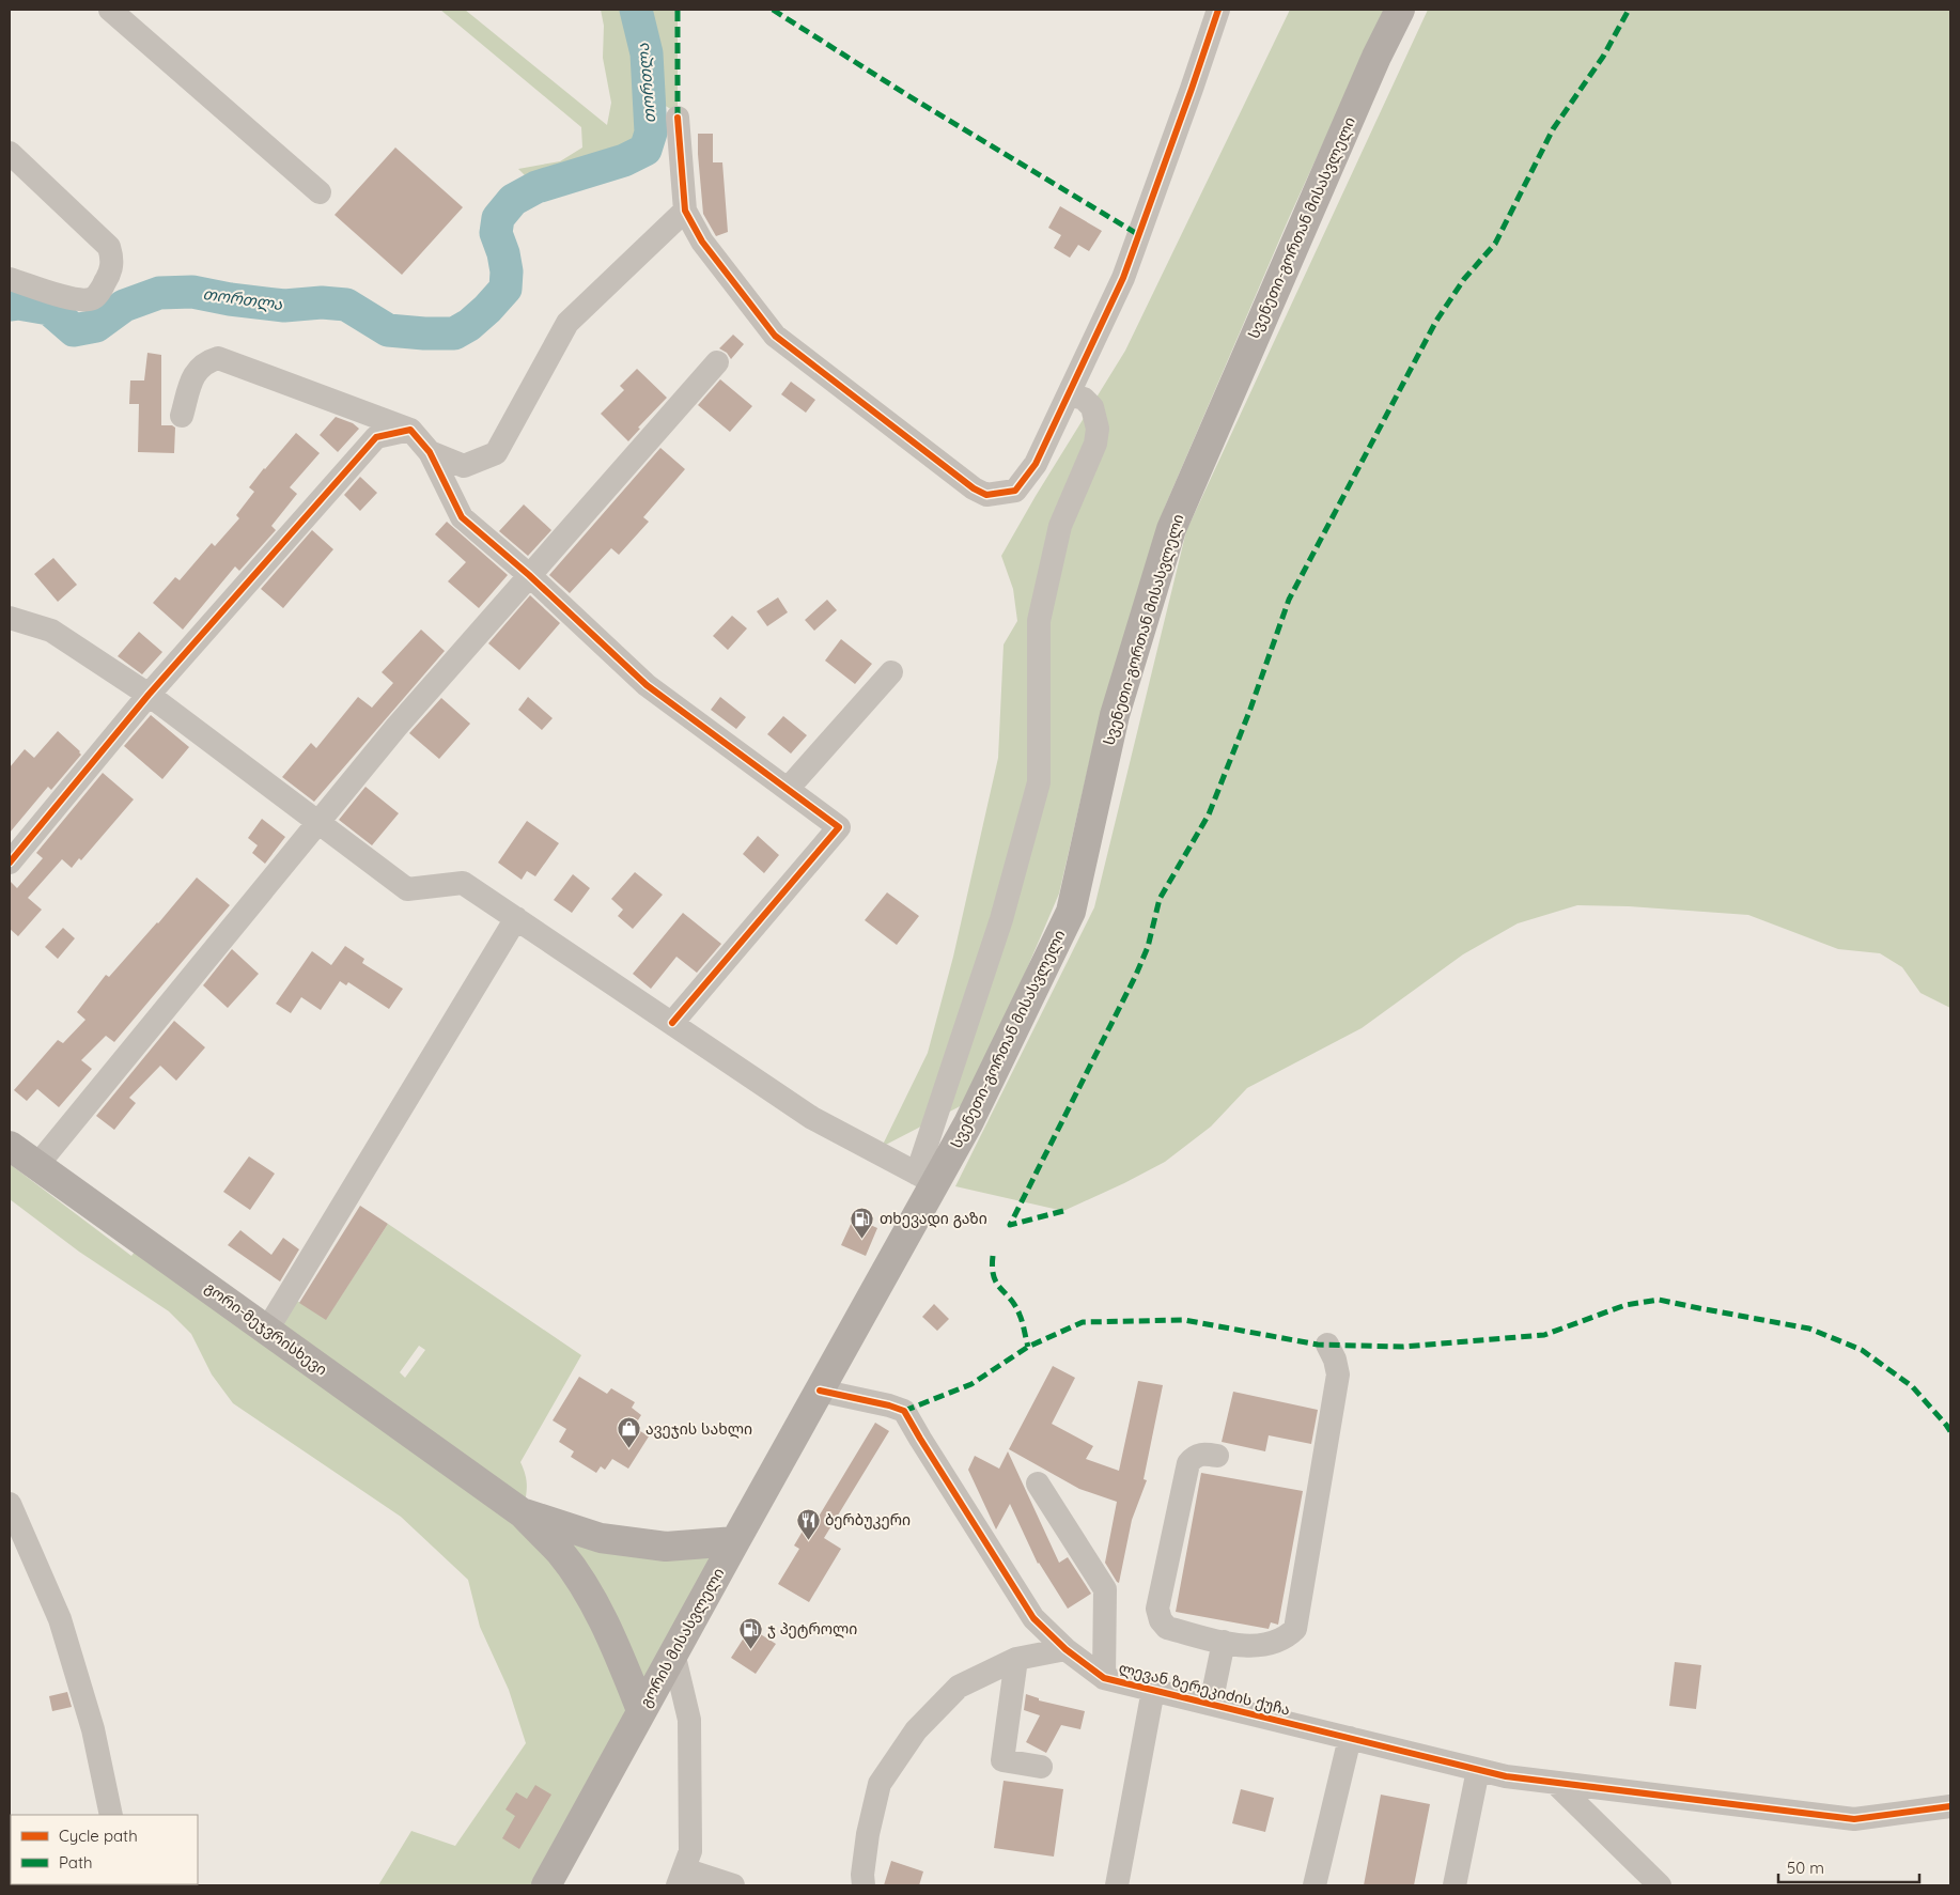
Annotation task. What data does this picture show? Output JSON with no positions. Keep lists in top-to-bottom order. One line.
{"streets":{"main road":["სვენეთი-გორთან მისასვლელი","გორი-მეჯვრისხევი","გორის მისასვლელი"],"street":["ლევან ზერეკიძის ქუჩა"]},"crossings":[["სვენეთი-გორთან მისასვლელი","გორის მისასვლელი"],["სვენეთი-გორთან მისასვლელი","ლევან ზერეკიძის ქუჩა"],["გორი-მეჯვრისხევი","გორის მისასვლელი"],["გორის მისასვლელი","ლევან ზერეკიძის ქუჩა"]],"water":["თორთლა"],"places":{"fuel station":["თხევადი გაზი","ჯ პეტროლი"],"shop":["ავეჯის სახლი"],"restaurant":["ბერბუკერი"]},"legend":["Cycle path","Path"],"scale_bar":"50 m"}
